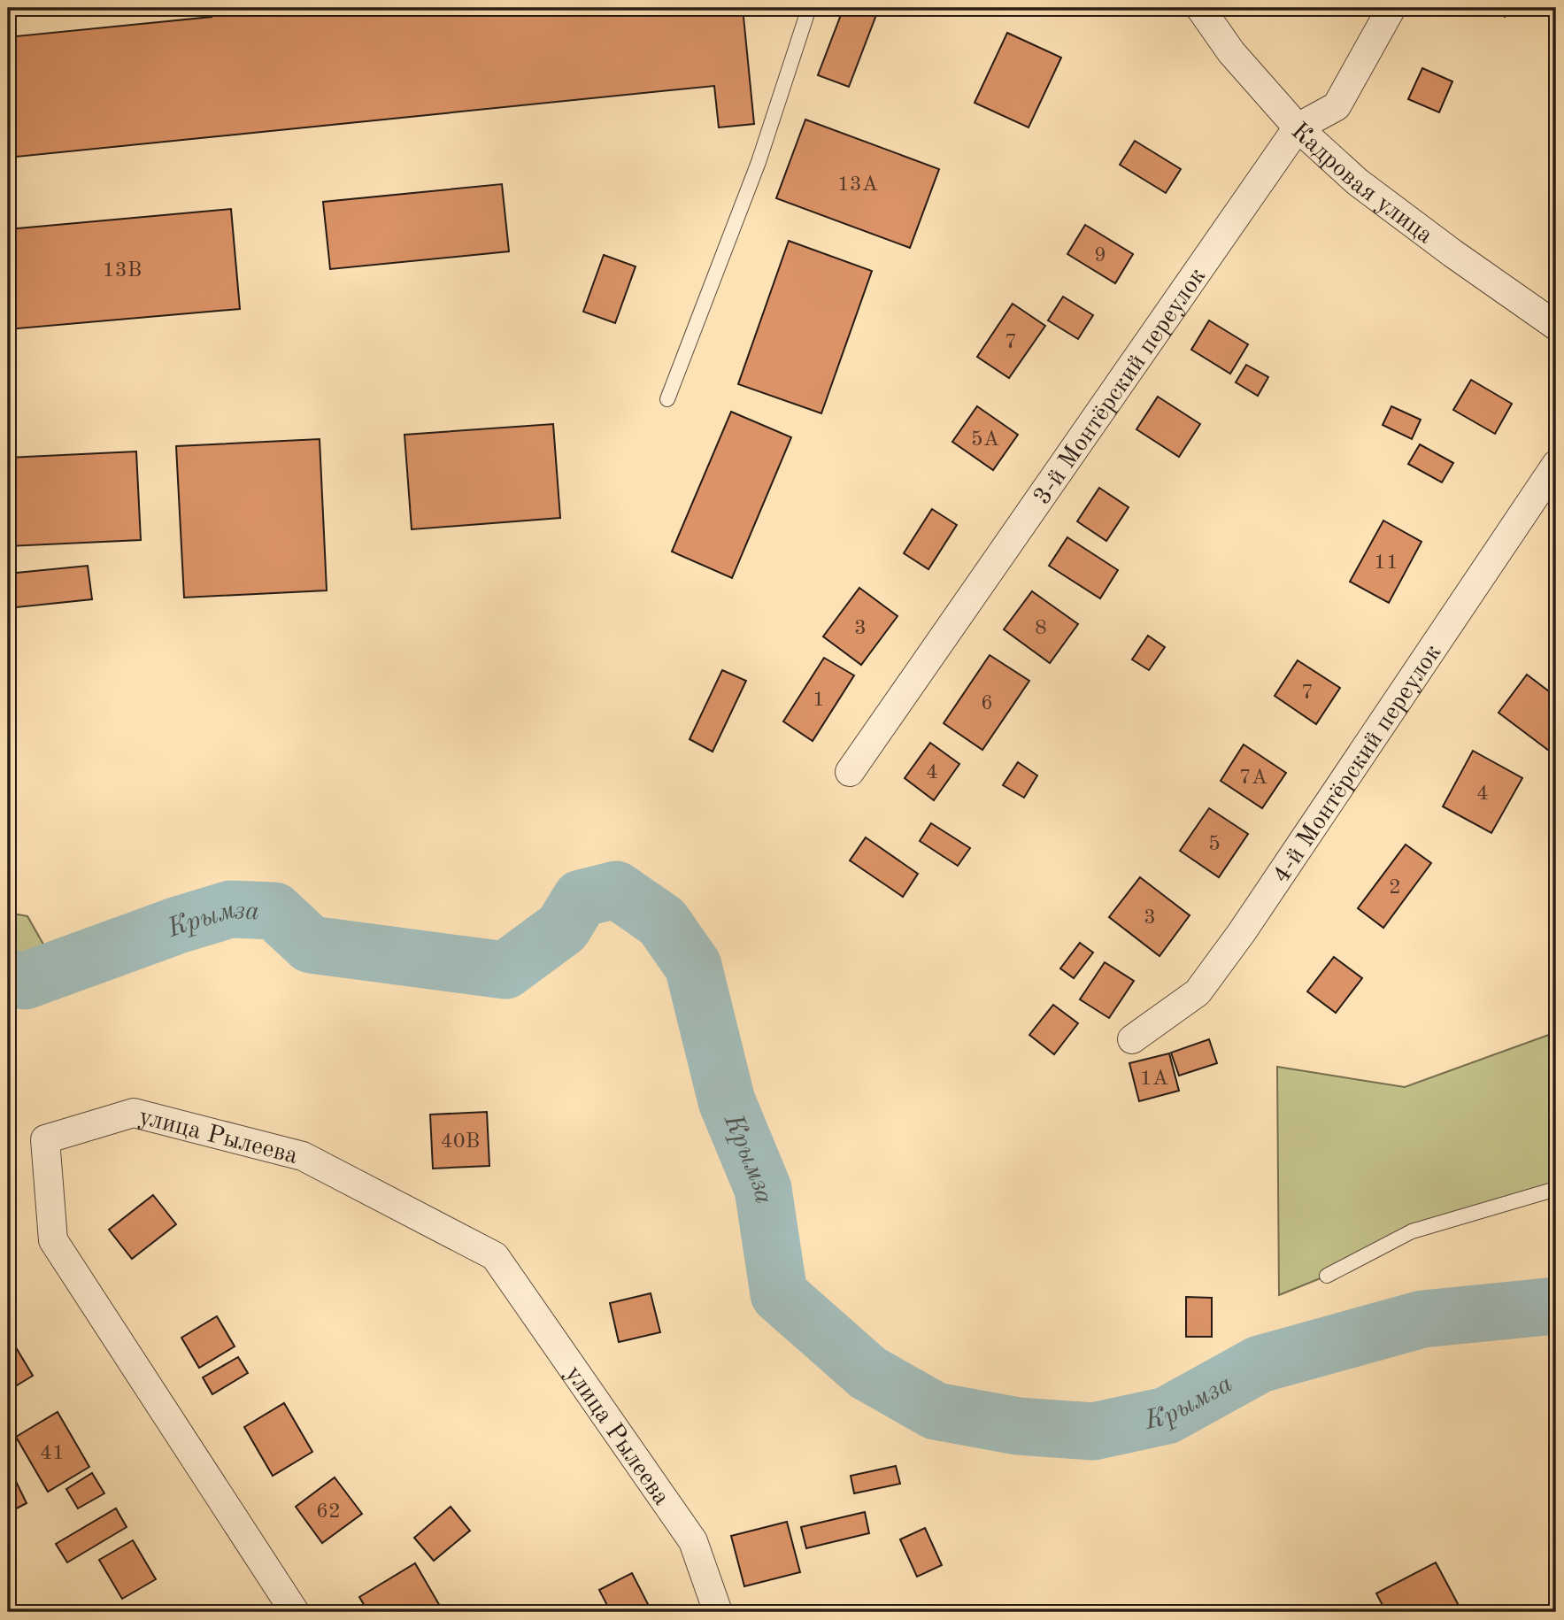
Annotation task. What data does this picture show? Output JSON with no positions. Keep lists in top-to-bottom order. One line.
{"streets":{"street":["Кадровая улица","3-й Монтёрский переулок","4-й Монтёрский переулок","улица Рылеева"]},"crossings":[["Кадровая улица","3-й Монтёрский переулок"]],"water":["Крымза"],"house_numbers":["13А","9","13В","7","5А","11","3","8","7","1","6","4","7А","4","5","2","3","1А","40В","41","62"]}
